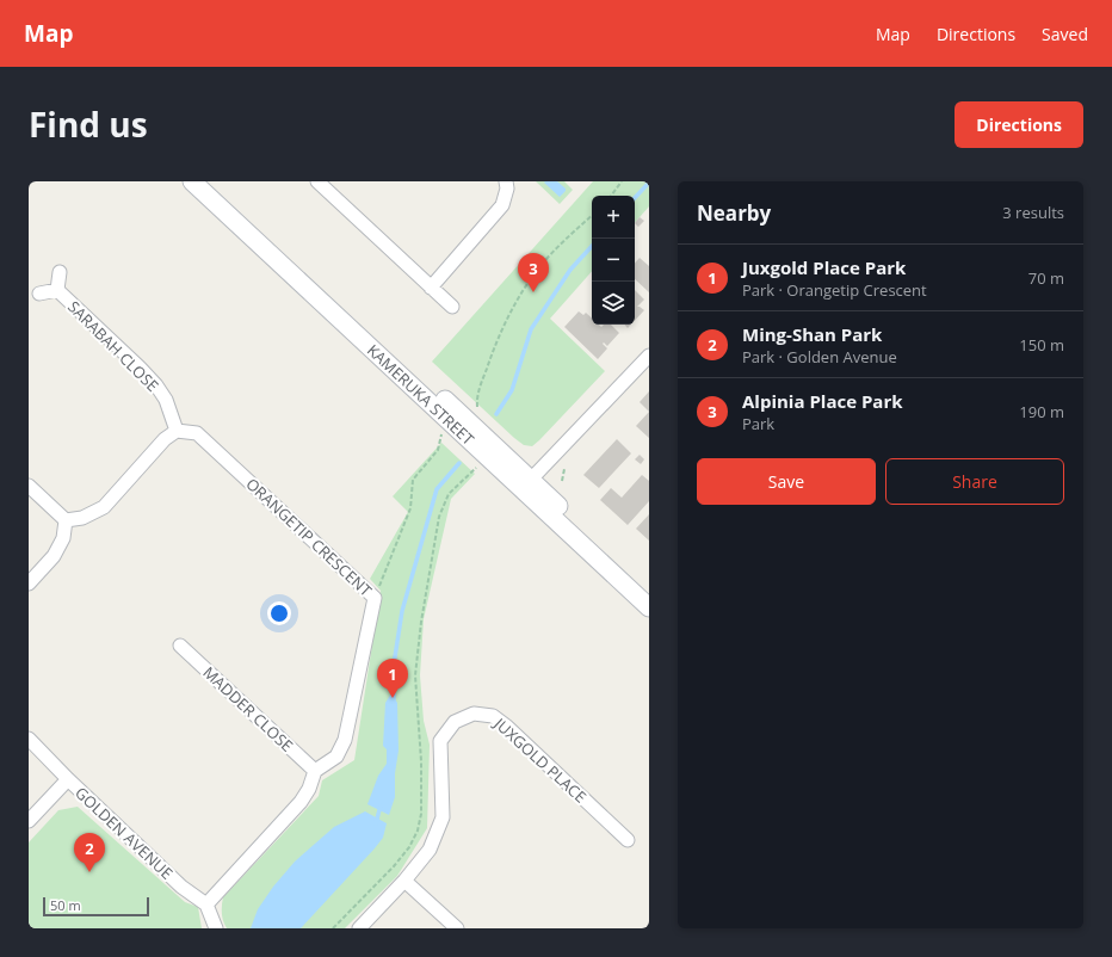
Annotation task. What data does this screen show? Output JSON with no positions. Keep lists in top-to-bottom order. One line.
{"streets":{"street":["SARABAH CLOSE","KAMERUKA STREET","ORANGETIP CRESCENT","MADDER CLOSE","JUXGOLD PLACE","GOLDEN AVENUE"]},"crossings":[["SARABAH CLOSE","ORANGETIP CRESCENT"],["ORANGETIP CRESCENT","MADDER CLOSE"]],"scale_bar":"50 m","page":{"header":"Map","nav":["Map","Directions","Saved"],"title":"Find us","buttons":["Directions",["Save","Share"]],"heading":["Nearby","3 results"],"map_buttons":["+","−"],"list":[{"mark":"1","name":"Juxgold Place Park","note":"Park · Orangetip Crescent","value":"70 m"},{"mark":"2","name":"Ming-Shan Park","note":"Park · Golden Avenue","value":"150 m"},{"mark":"3","name":"Alpinia Place Park","note":"Park","value":"190 m"}],"pins":["3","1","2"],"scale":"50 m"}}
